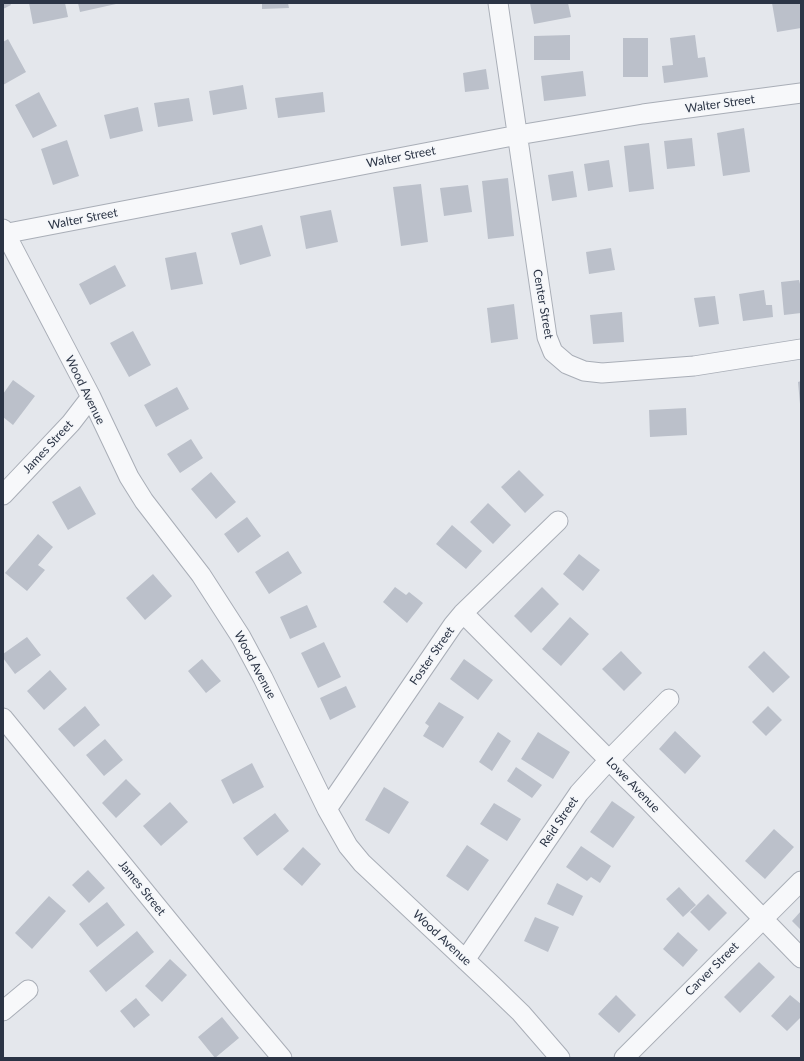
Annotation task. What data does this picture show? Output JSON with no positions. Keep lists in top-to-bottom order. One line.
{"streets":{"street":["Walter Street","Center Street","Wood Avenue","James Street","Foster Street","Lowe Avenue","Reid Street","Carver Street"]},"crossings":[["Walter Street","Center Street"],["Walter Street","Wood Avenue"],["Wood Avenue","James Street"],["Wood Avenue","Foster Street"],["Wood Avenue","Reid Street"],["Foster Street","Lowe Avenue"],["Lowe Avenue","Reid Street"],["Lowe Avenue","Carver Street"]]}
